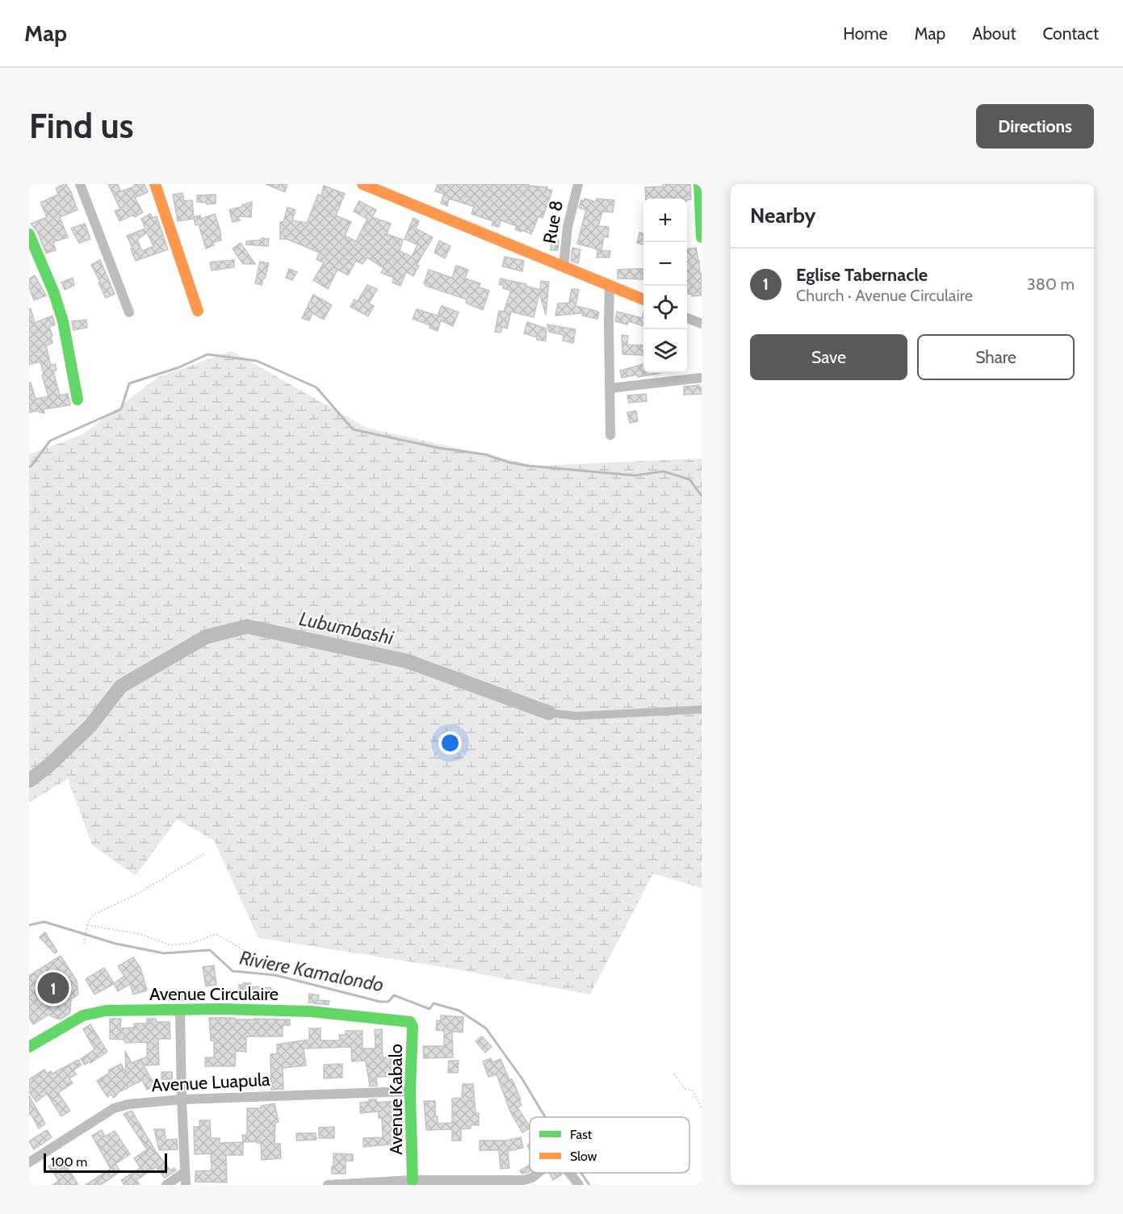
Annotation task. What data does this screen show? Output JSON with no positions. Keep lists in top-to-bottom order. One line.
{"streets":{"street":["Rue 8","Avenue Circulaire","Avenue Luapula","Avenue Kabalo"]},"crossings":[["Avenue Circulaire","Avenue Kabalo"],["Avenue Luapula","Avenue Kabalo"]],"water":["Lubumbashi","Riviere Kamalondo"],"legend":["Fast","Slow"],"scale_bar":"100 m","page":{"header":"Map","nav":["Home","Map","About","Contact"],"buttons":["Directions",["Save","Share"]],"title":"Find us","heading":"Nearby","map_buttons":["+","−"],"list":[{"mark":"1","name":"Eglise Tabernacle","note":"Church · Avenue Circulaire","value":"380 m"}],"pins":"1","scale":"100 m"}}
